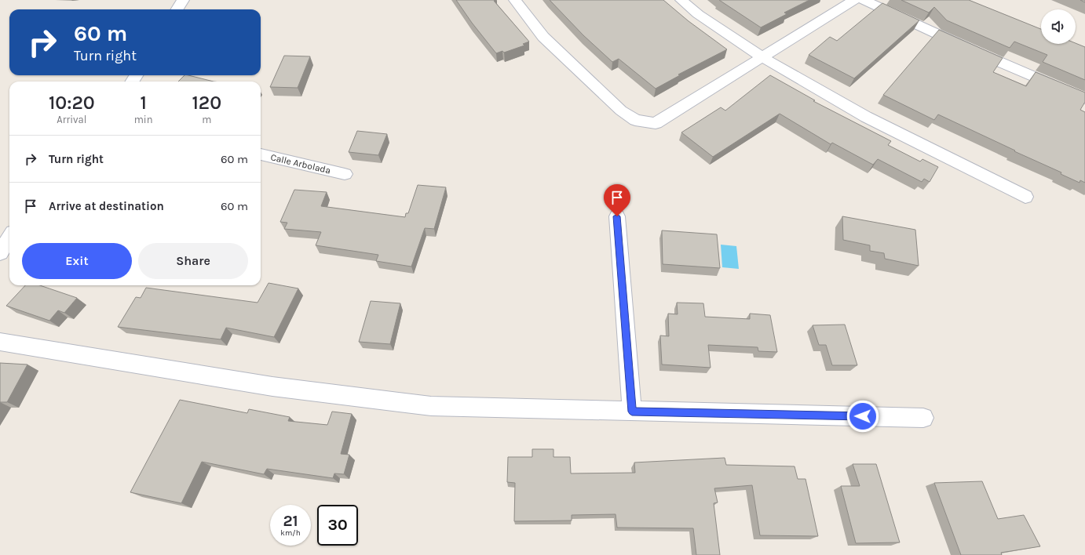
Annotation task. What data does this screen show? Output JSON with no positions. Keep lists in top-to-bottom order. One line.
{"streets":{"street":["Calle Arbolada"]},"page":{"turn":["60 m","Turn right"],"eta":["10:20","Arrival","1","min","120","m"],"list":[{"name":"Turn right","value":"60 m"},{"name":"Arrive at destination","value":"60 m"}],"buttons":["Exit","Share"],"speed":"21 km/h","limit":"30"}}
